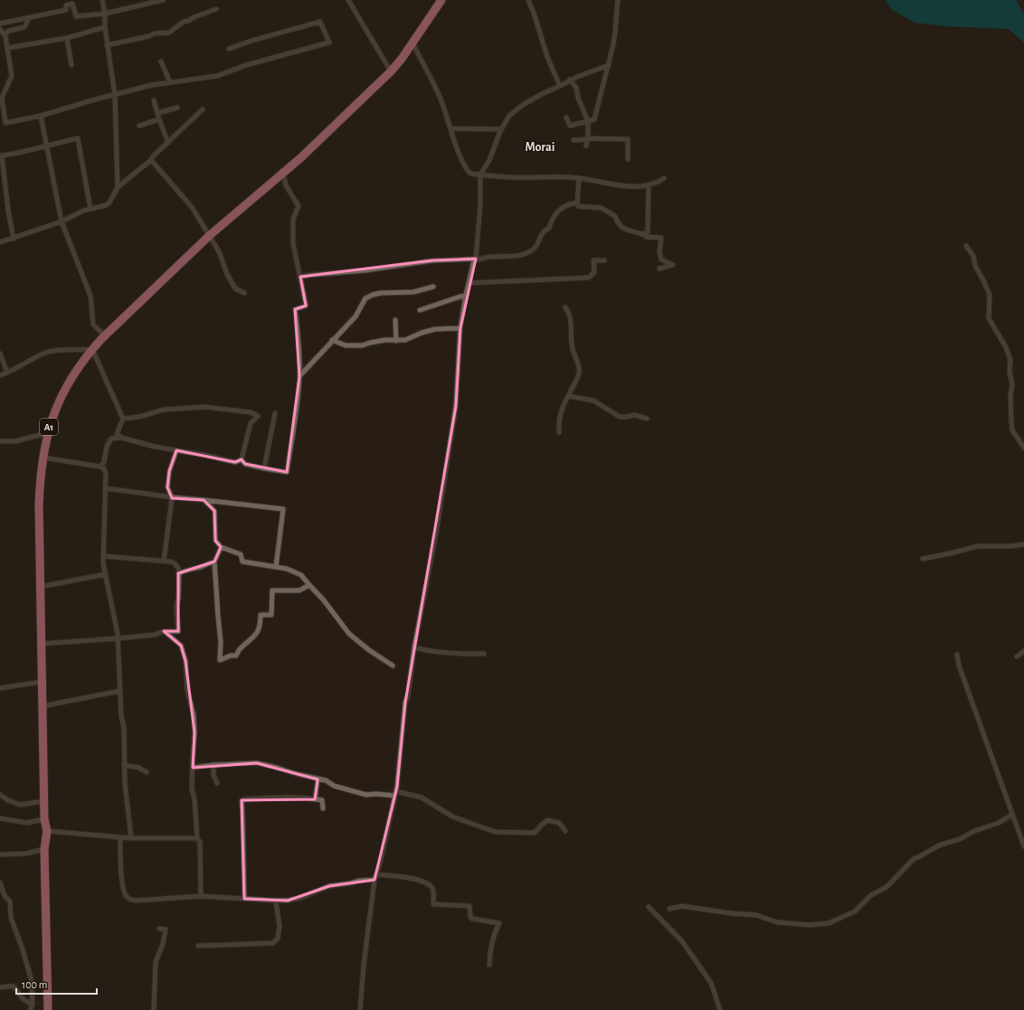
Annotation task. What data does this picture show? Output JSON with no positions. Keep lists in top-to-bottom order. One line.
{"streets":{"highway":["A1"]},"districts":["Morai"],"scale_bar":"100 m"}
